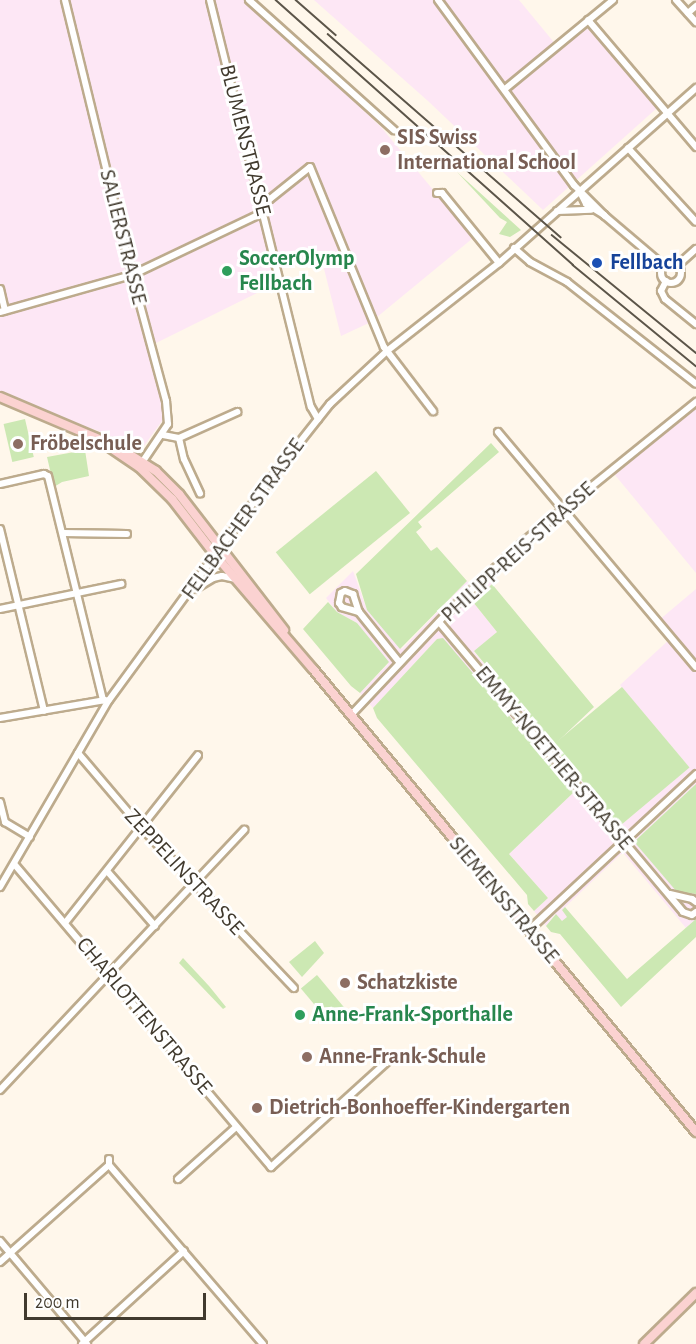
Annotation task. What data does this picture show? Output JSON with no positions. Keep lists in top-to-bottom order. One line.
{"streets":{"main road":["SIEMENSSTRASSE"],"street":["BLUMENSTRASSE","SALIERSTRASSE","FELLBACHER STRASSE","PHILIPP-REIS-STRASSE","EMMY-NOETHER-STRASSE","ZEPPELINSTRASSE","CHARLOTTENSTRASSE"]},"crossings":[["BLUMENSTRASSE","FELLBACHER STRASSE"],["SALIERSTRASSE","SIEMENSSTRASSE"],["FELLBACHER STRASSE","ZEPPELINSTRASSE"],["FELLBACHER STRASSE","SIEMENSSTRASSE"],["FELLBACHER STRASSE","CHARLOTTENSTRASSE"],["PHILIPP-REIS-STRASSE","EMMY-NOETHER-STRASSE"],["PHILIPP-REIS-STRASSE","SIEMENSSTRASSE"]],"places":["SIS Swiss International School","Fellbach","SoccerOlymp Fellbach","Fröbelschule","Schatzkiste","Anne-Frank-Sporthalle","Anne-Frank-Schule","Dietrich-Bonhoeffer-Kindergarten"],"scale_bar":"200 m"}
